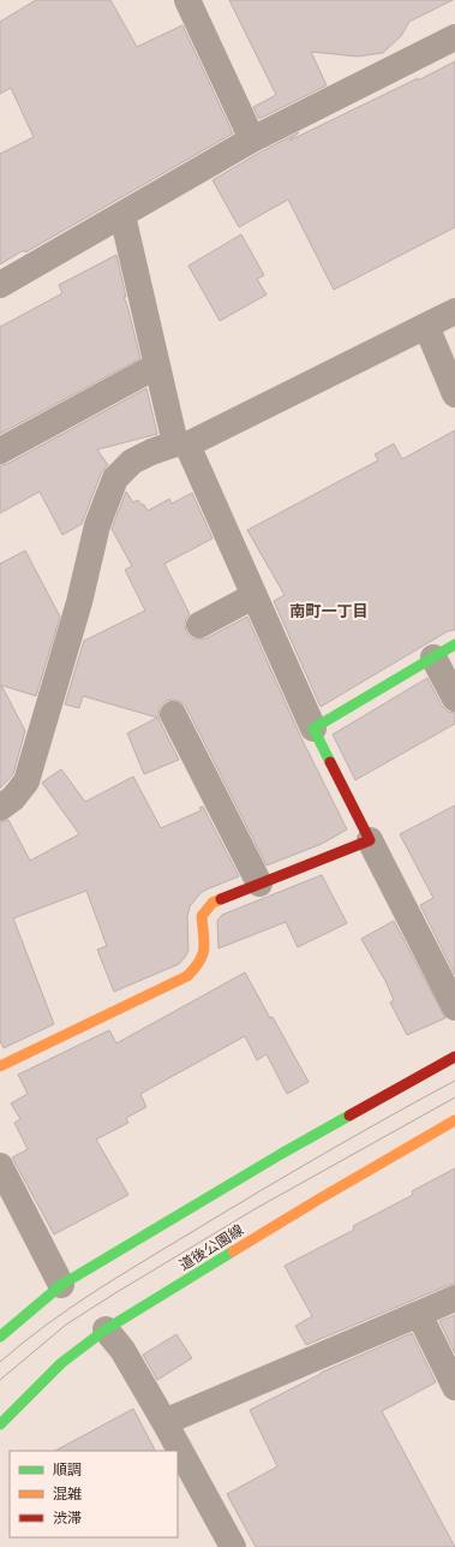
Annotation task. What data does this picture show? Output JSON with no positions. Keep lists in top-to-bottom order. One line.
{"streets":{"main road":["道後公園線"]},"districts":["南町一丁目"],"legend":["順調","混雑","渋滞"]}
